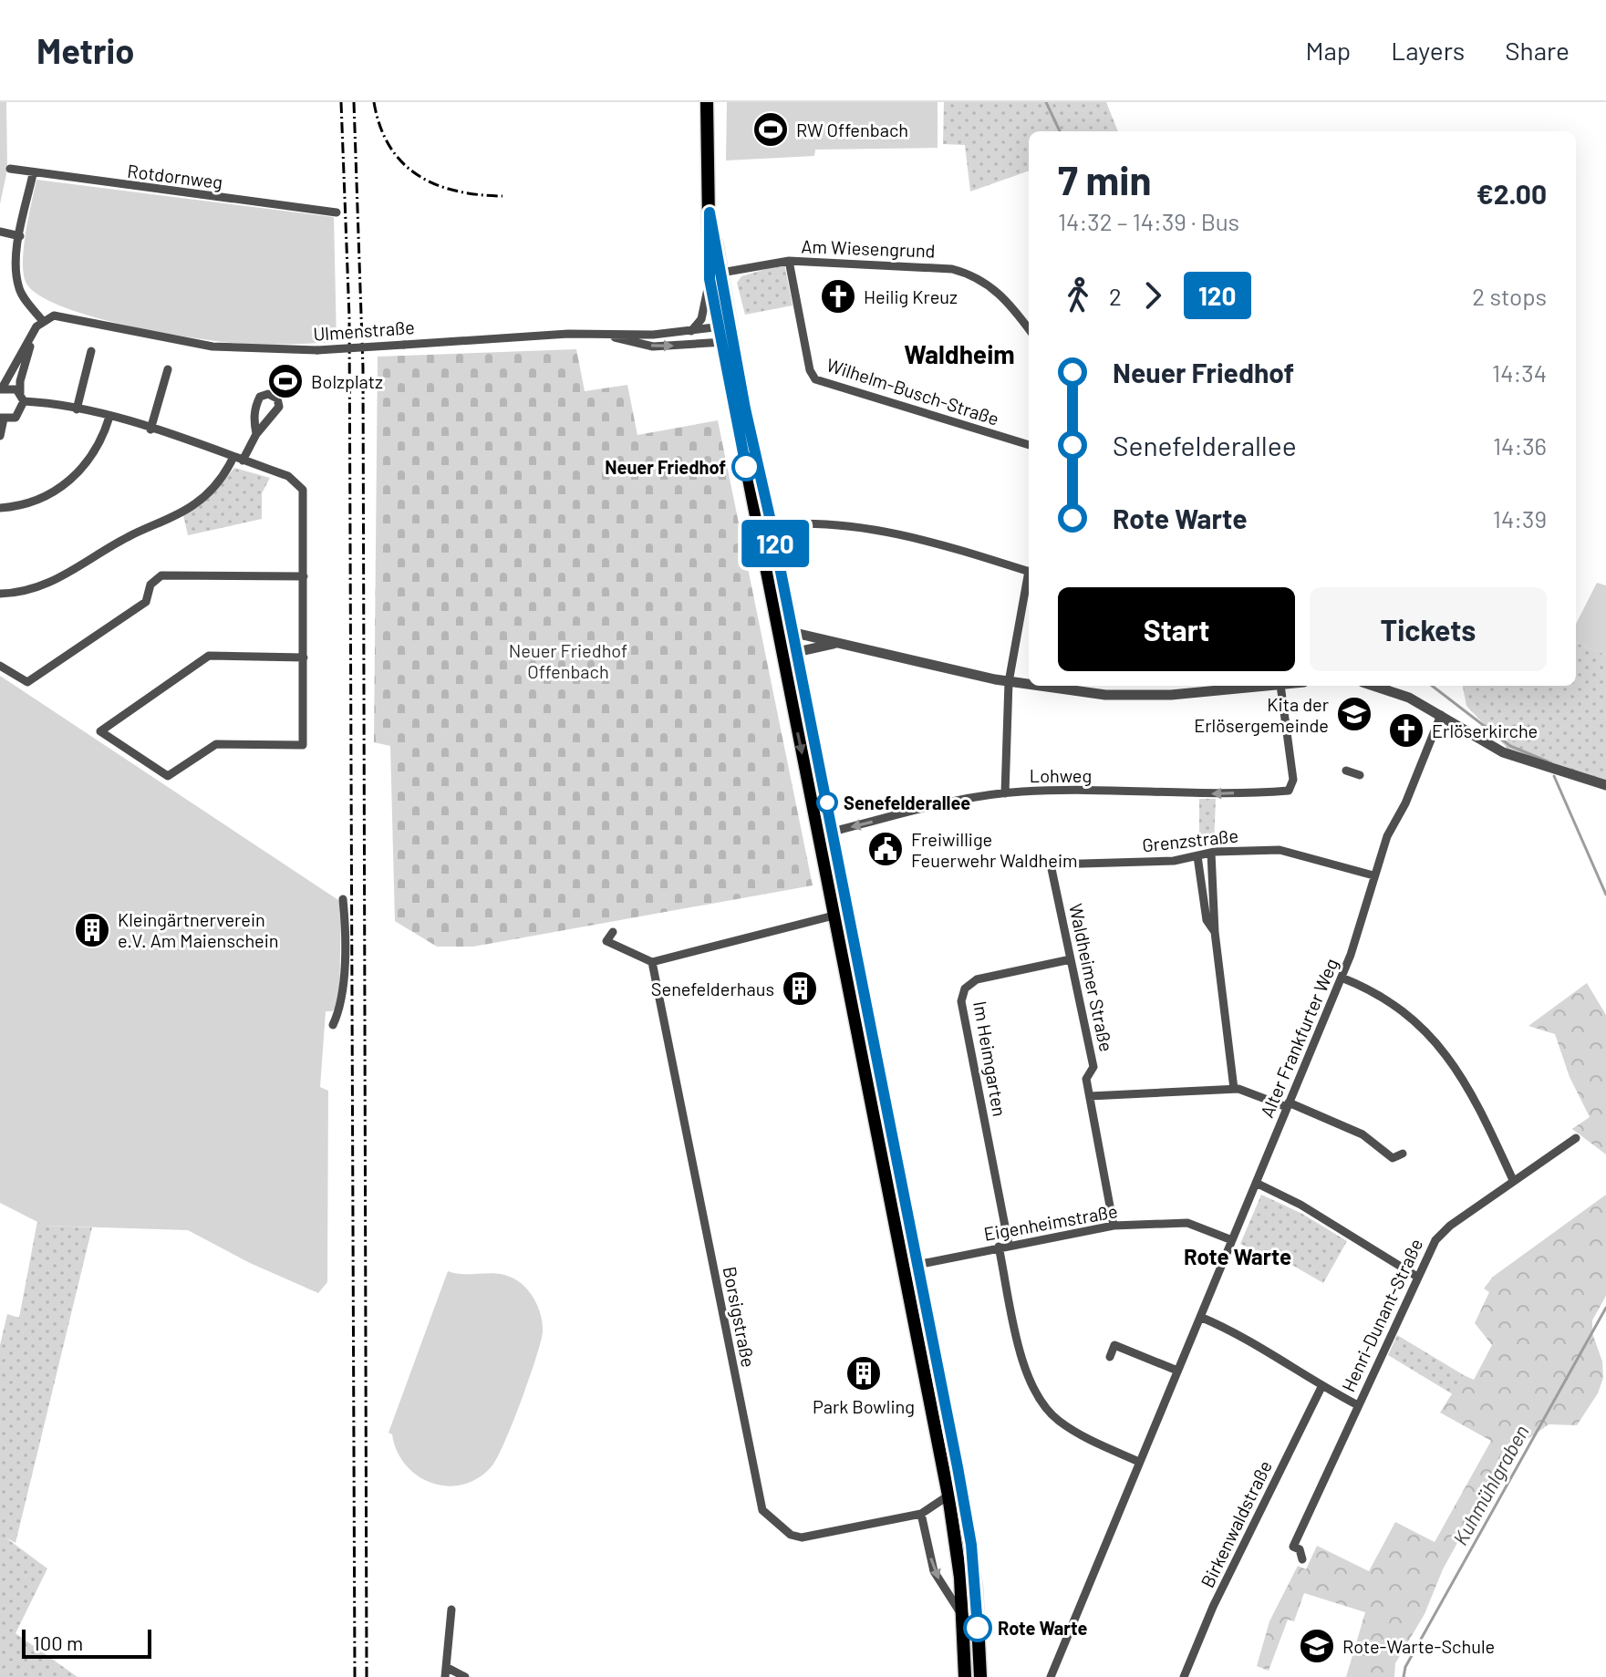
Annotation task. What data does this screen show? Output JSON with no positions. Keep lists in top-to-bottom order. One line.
{"streets":{"street":["Rotdornweg","Am Wiesengrund","Ulmenstraße","Wilhelm-Busch-Straße","Lohweg","Grenzstraße","Waldheimer Straße","Alter Frankfurter Weg","Im Heimgarten","Eigenheimstraße","Henri-Dunant-Straße","Borsigstraße","Birkenwaldstraße"]},"crossings":[["Am Wiesengrund","Wilhelm-Busch-Straße"],["Grenzstraße","Waldheimer Straße"],["Grenzstraße","Alter Frankfurter Weg"],["Waldheimer Straße","Im Heimgarten"],["Waldheimer Straße","Eigenheimstraße"],["Alter Frankfurter Weg","Eigenheimstraße"],["Im Heimgarten","Eigenheimstraße"]],"one_way":["Lohweg"],"districts":["Waldheim","Rote Warte"],"water":["Kuhmühlgraben"],"parks":["Neuer Friedhof Offenbach"],"places":{"sports":["RW Offenbach","Bolzplatz"],"church":["Heilig Kreuz","Erlöserkirche"],"other":["Neuer Friedhof","Senefelderallee","Rote Warte"],"school or university":["Kita der Erlösergemeinde","Rote-Warte-Schule"],"public building":["Freiwillige Feuerwehr Waldheim"],"building":["Kleingärtnerverein e.V. Am Maienschein","Senefelderhaus","Park Bowling"]},"lines":["bus line 120"],"scale_bar":"100 m","page":{"header":"Metrio","nav":["Map","Layers","Share"],"on_map":"120","heading":["7 min","14:32 – 14:39 · Bus","€2.00"],"legs":["2","120","2 stops"],"list":[{"name":"Neuer Friedhof","value":"14:34"},{"name":"Senefelderallee","value":"14:36"},{"name":"Rote Warte","value":"14:39"}],"buttons":["Start","Tickets"],"scale":"100 m"}}
